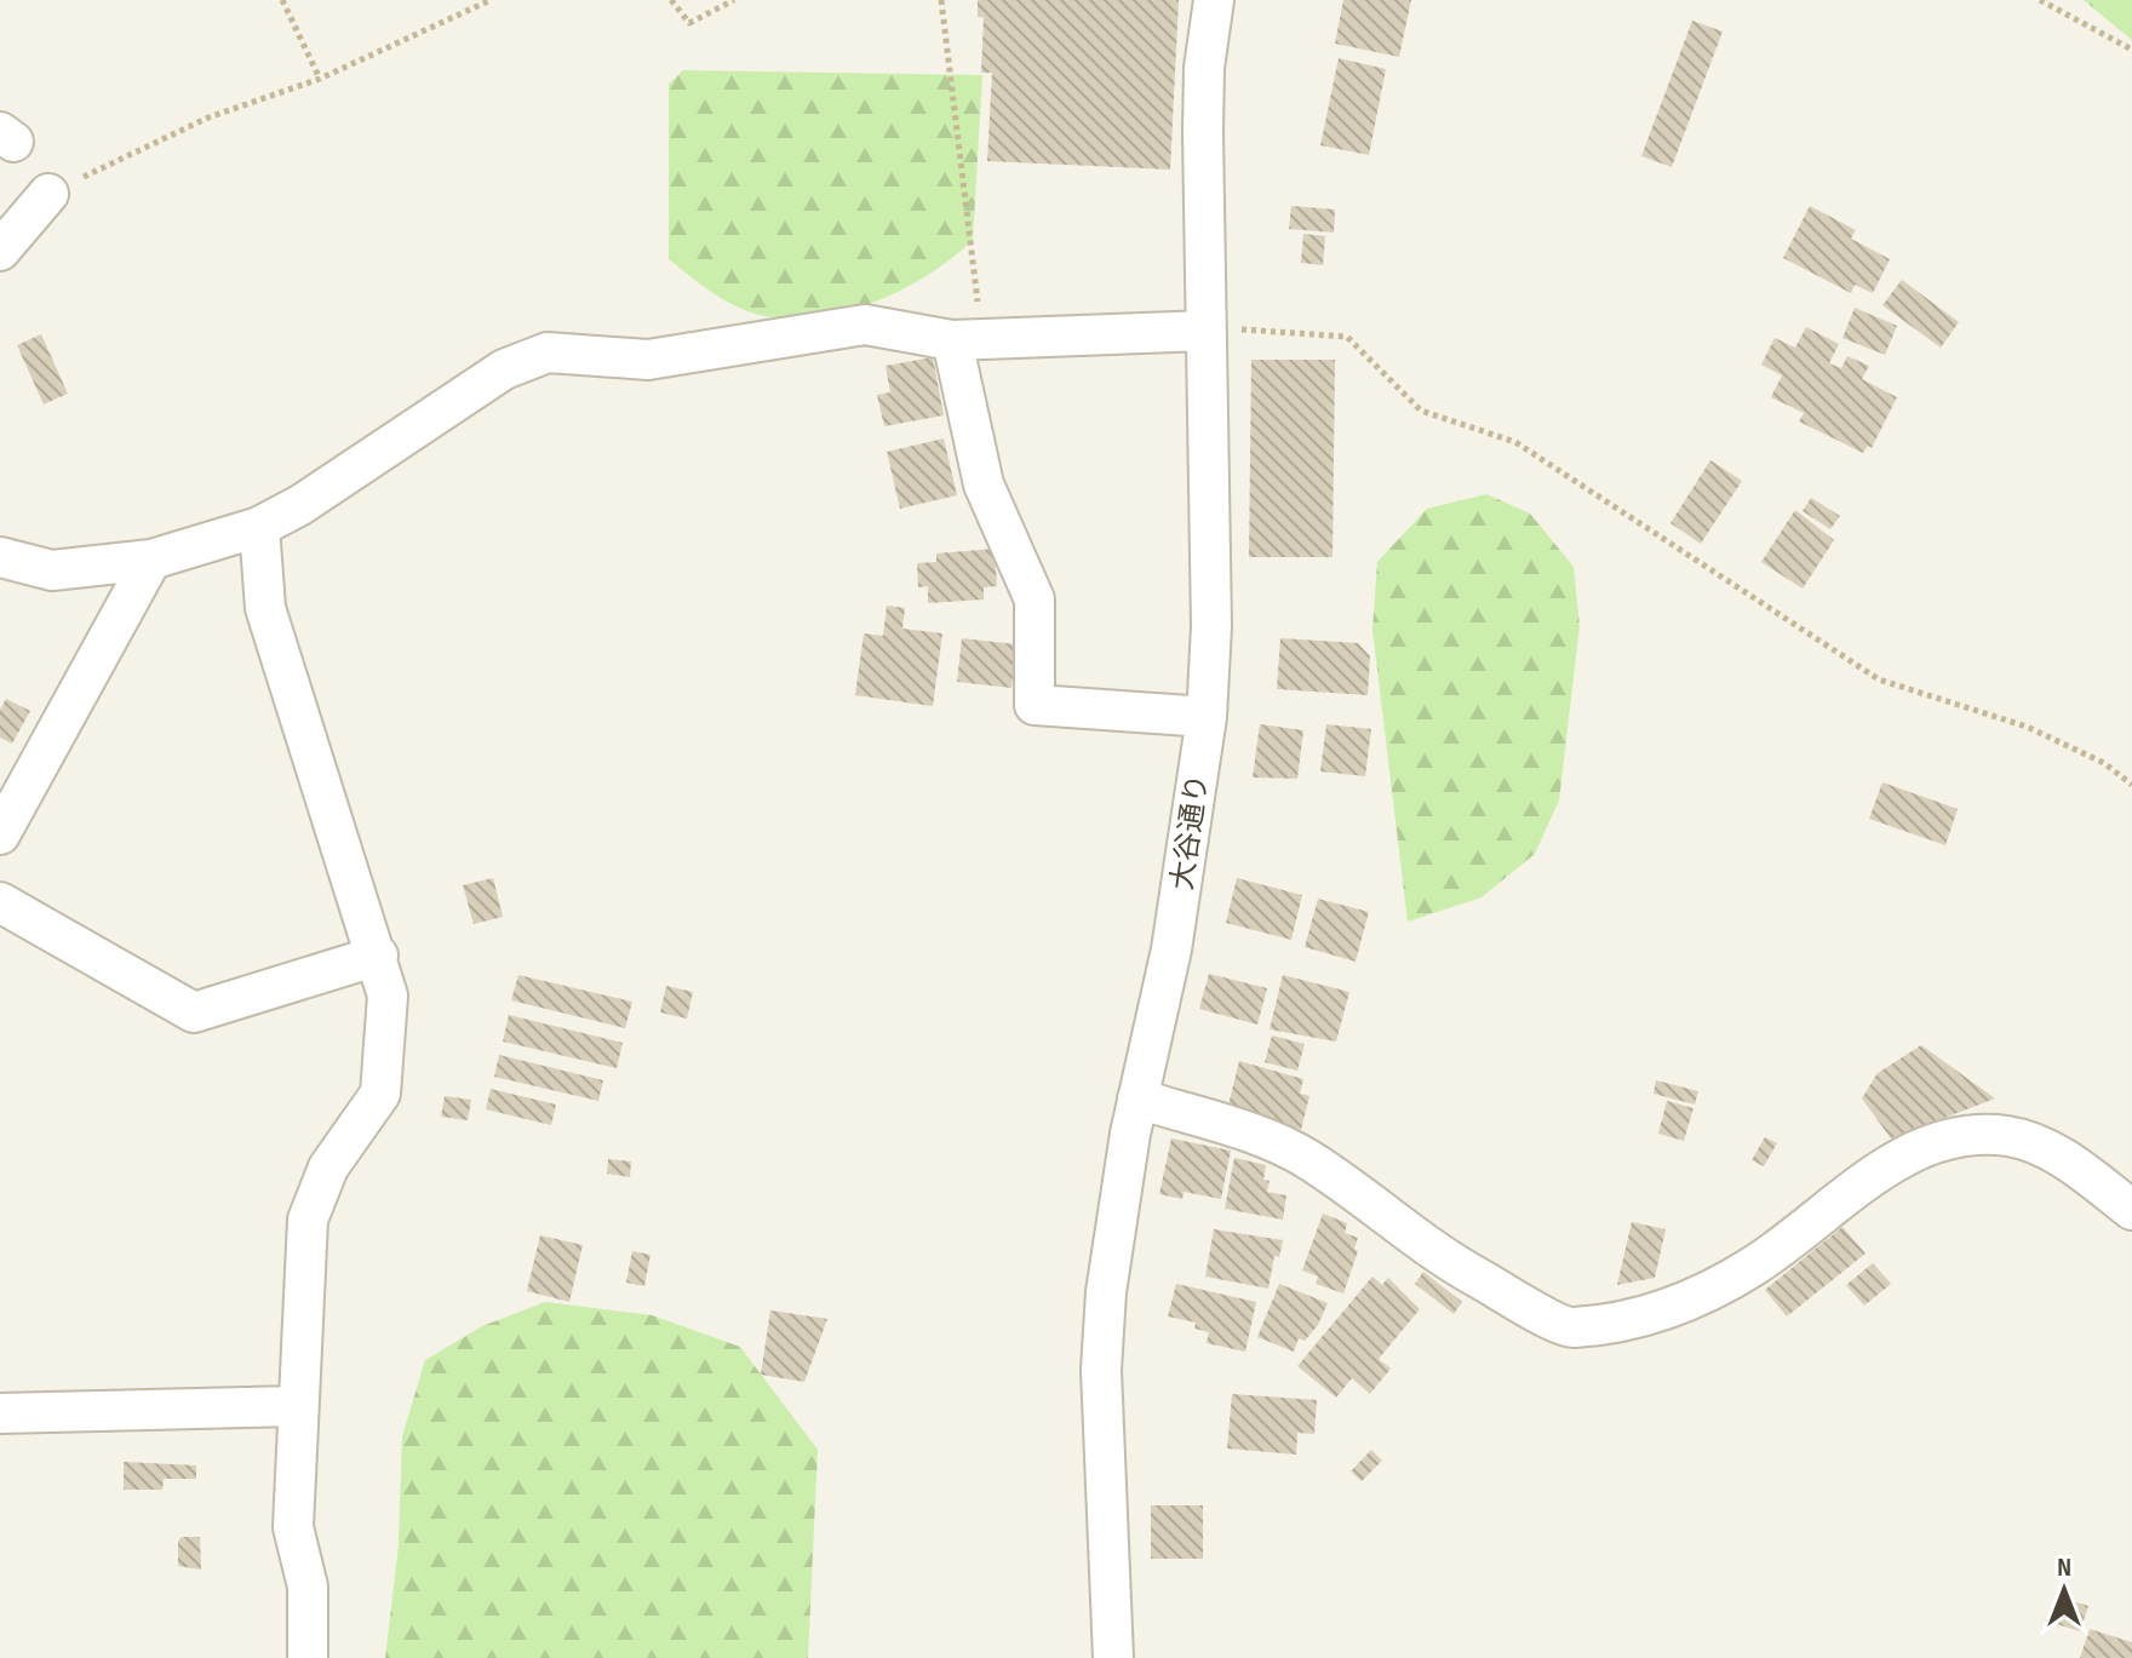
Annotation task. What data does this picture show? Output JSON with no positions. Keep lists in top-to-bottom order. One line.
{"streets":{"street":["大谷通り"]},"north":"top"}
